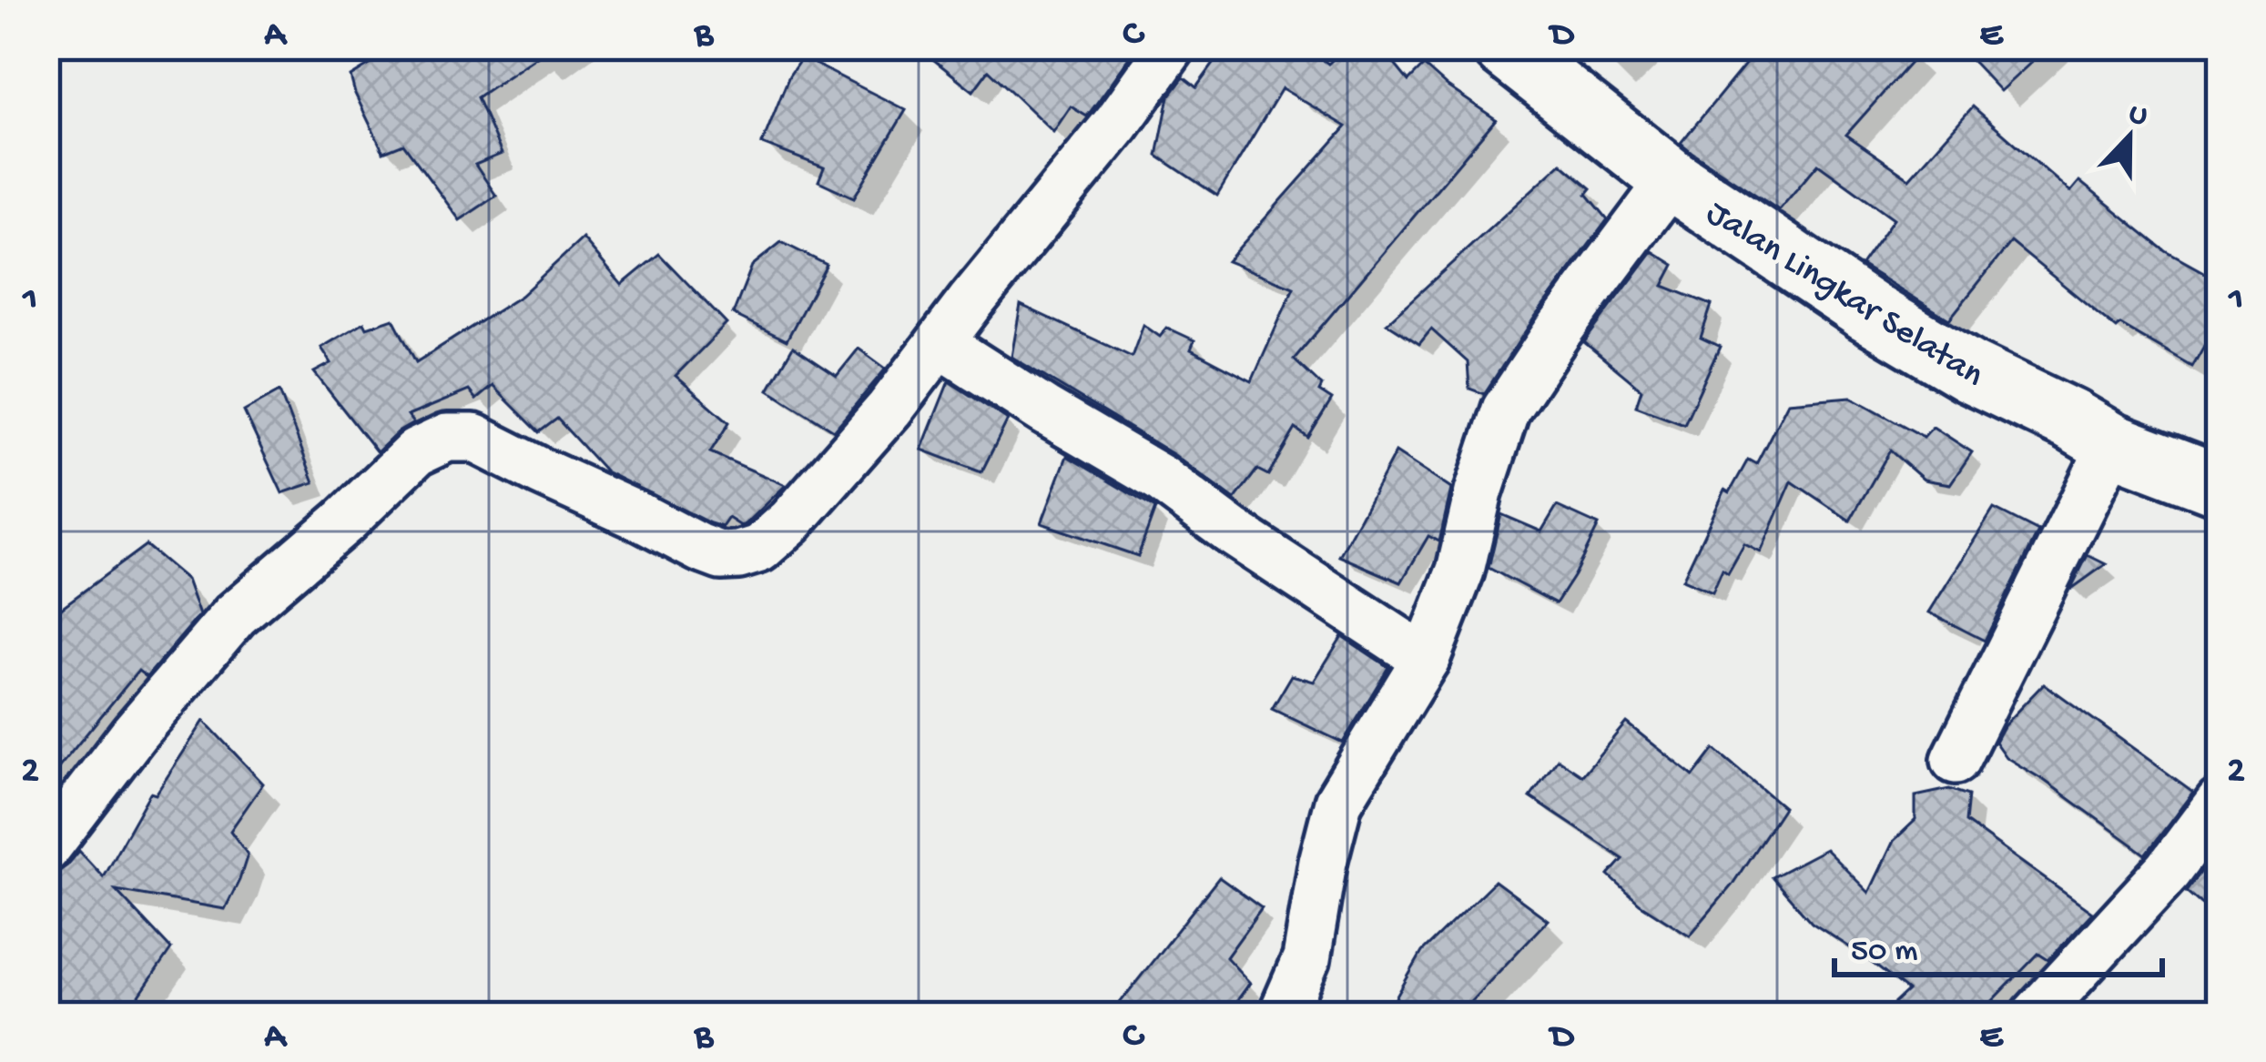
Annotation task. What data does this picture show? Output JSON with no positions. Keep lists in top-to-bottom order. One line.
{"streets":{"street":["Jalan Lingkar Selatan"]},"scale_bar":"50 m","north":"top","grid":{"columns":["A","B","C","D","E"],"rows":["1","2"]}}
